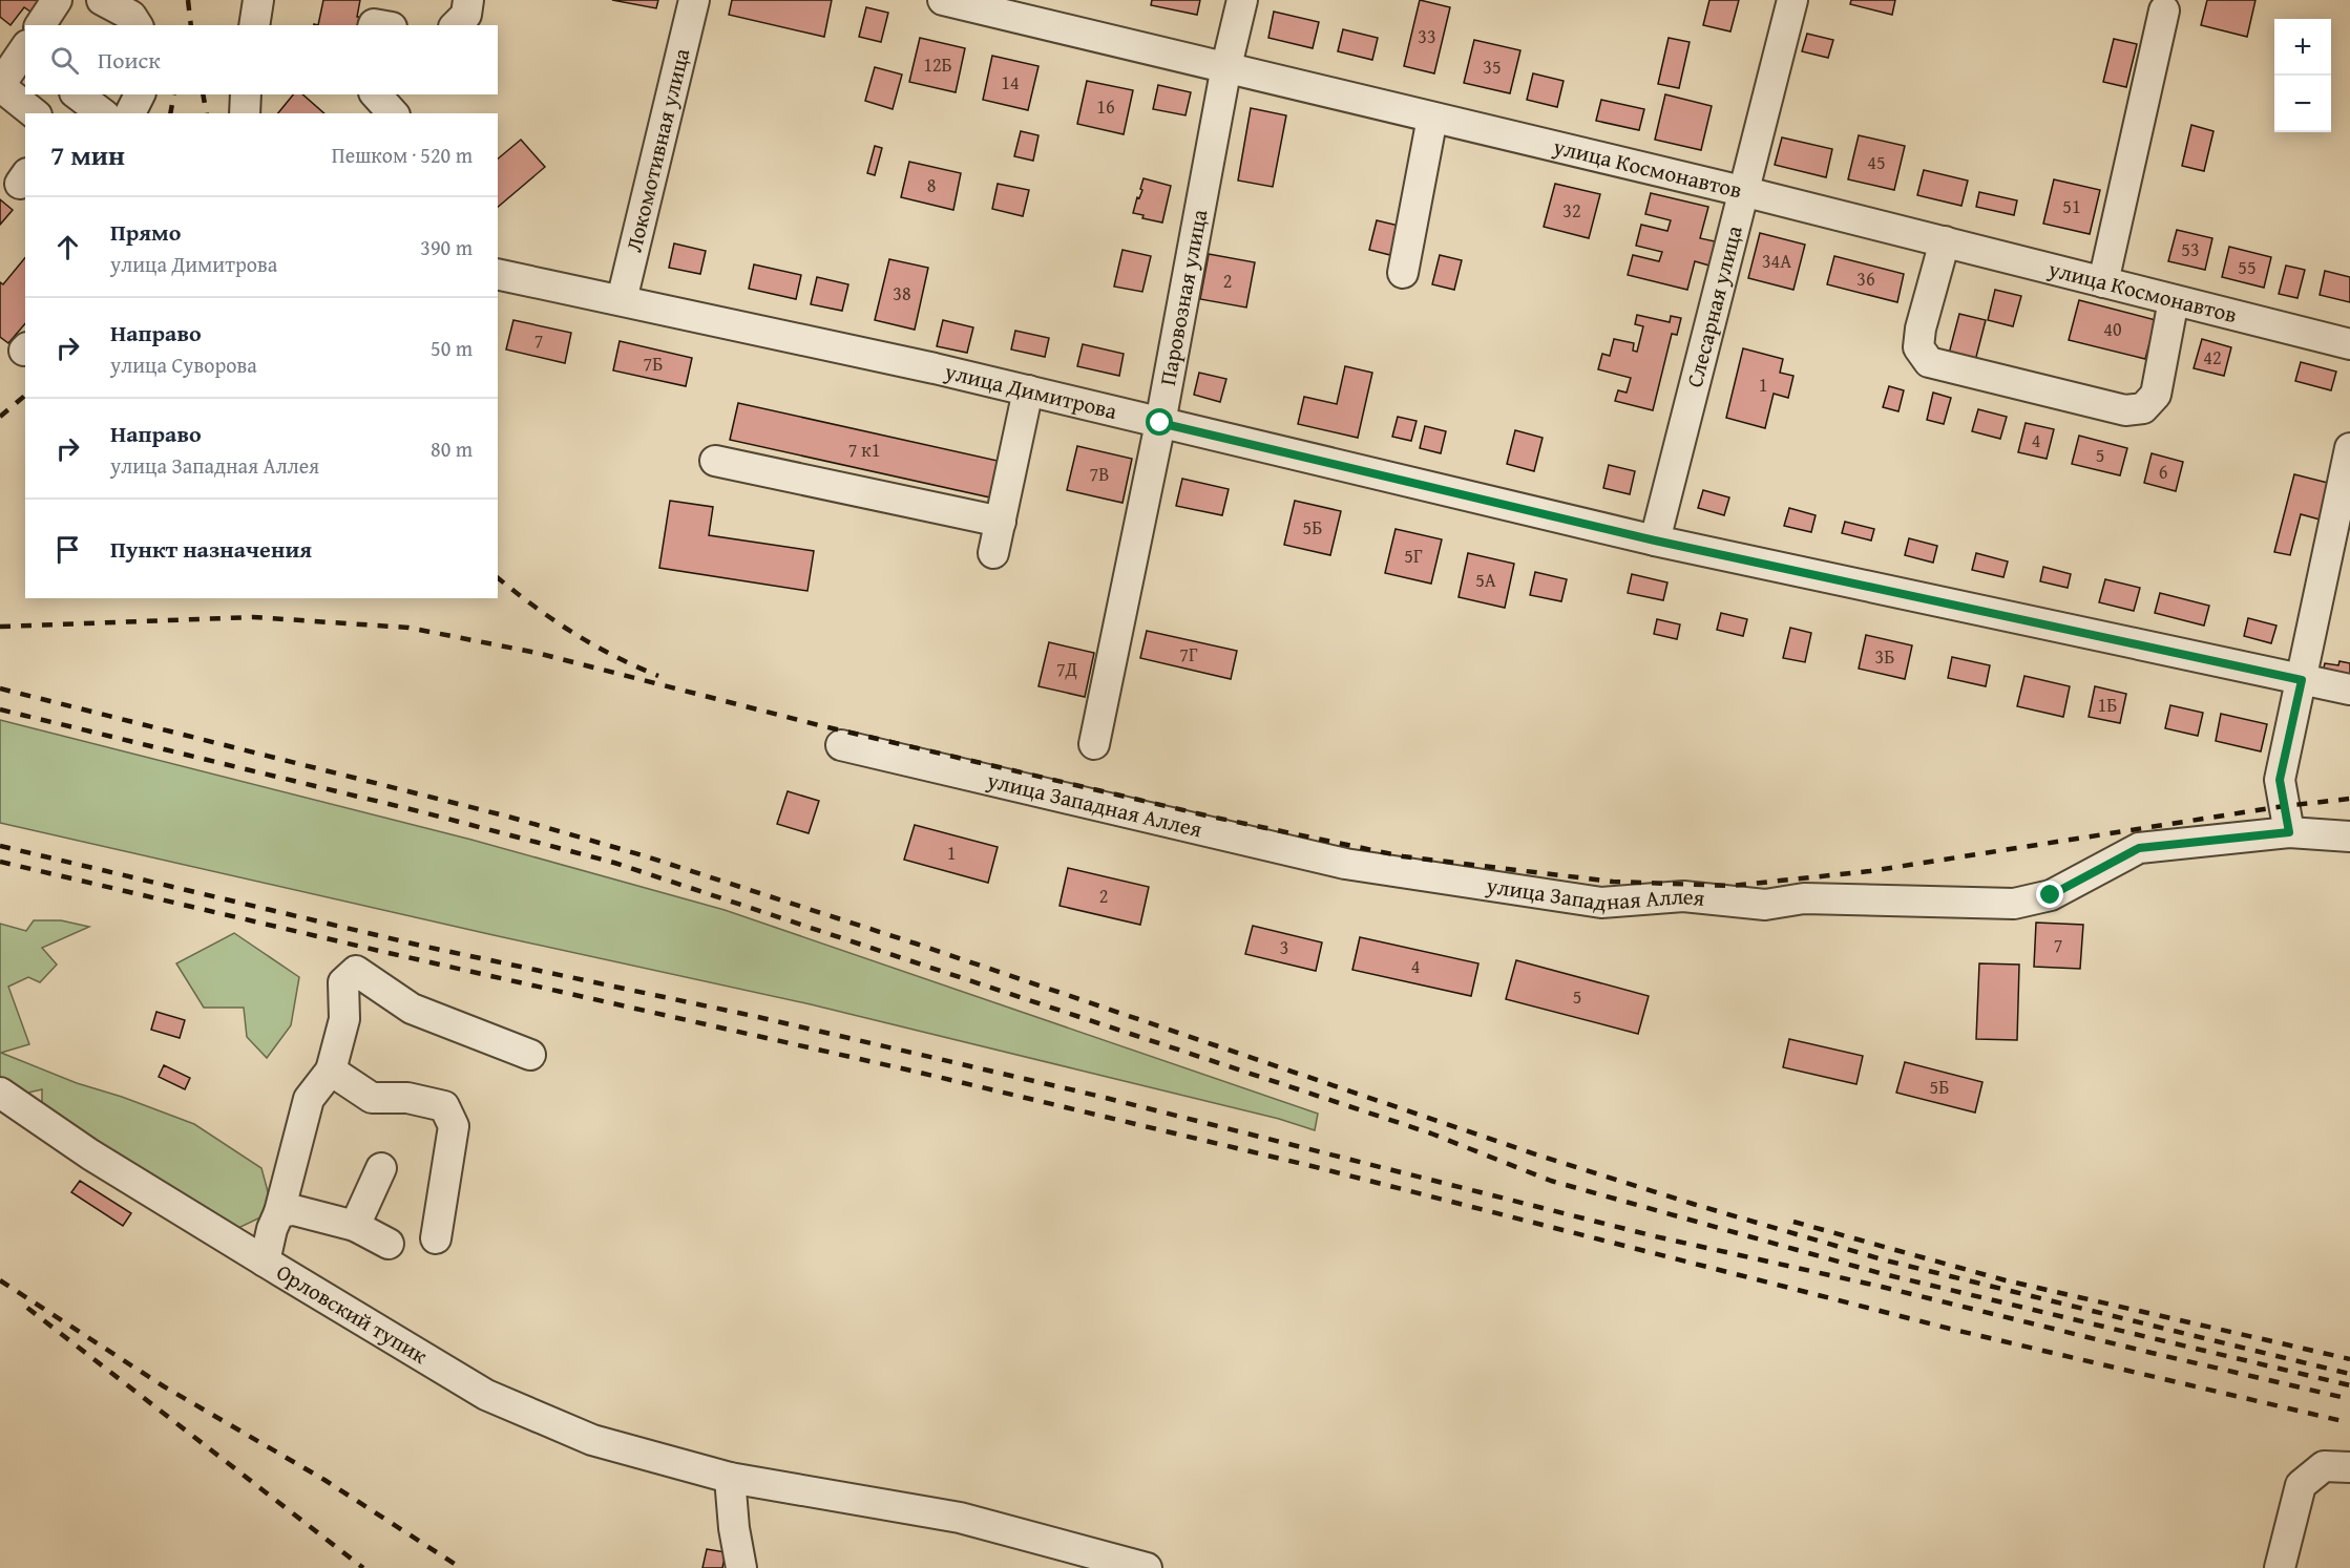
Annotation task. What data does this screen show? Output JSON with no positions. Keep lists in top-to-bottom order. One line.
{"streets":{"street":["Локомотивная улица","улица Космонавтов","Паровозная улица","Слесарная улица","улица Димитрова","улица Западная Аллея","Орловский тупик"]},"crossings":[["Локомотивная улица","улица Димитрова"],["улица Космонавтов","Паровозная улица"],["улица Космонавтов","Слесарная улица"],["Паровозная улица","улица Димитрова"],["Слесарная улица","улица Димитрова"]],"house_numbers":["33","12Б","35","14","16","45","8","51","32","53","34А","55","36","2","38","40","7","42","7Б","1","4","7 к1","5","6","7В","5Б","5Г","5А","7Г","3Б","7Д","1Б","1","2","7","3","4","5","5Б"],"page":{"map_buttons":["+","−"],"search":"Поиск","heading":["7 мин","Пешком · 520 m"],"list":[["Прямо","улица Димитрова","390 m"],["Направо","улица Суворова","50 m"],["Направо","улица Западная Аллея","80 m"],"Пункт назначения"]}}
